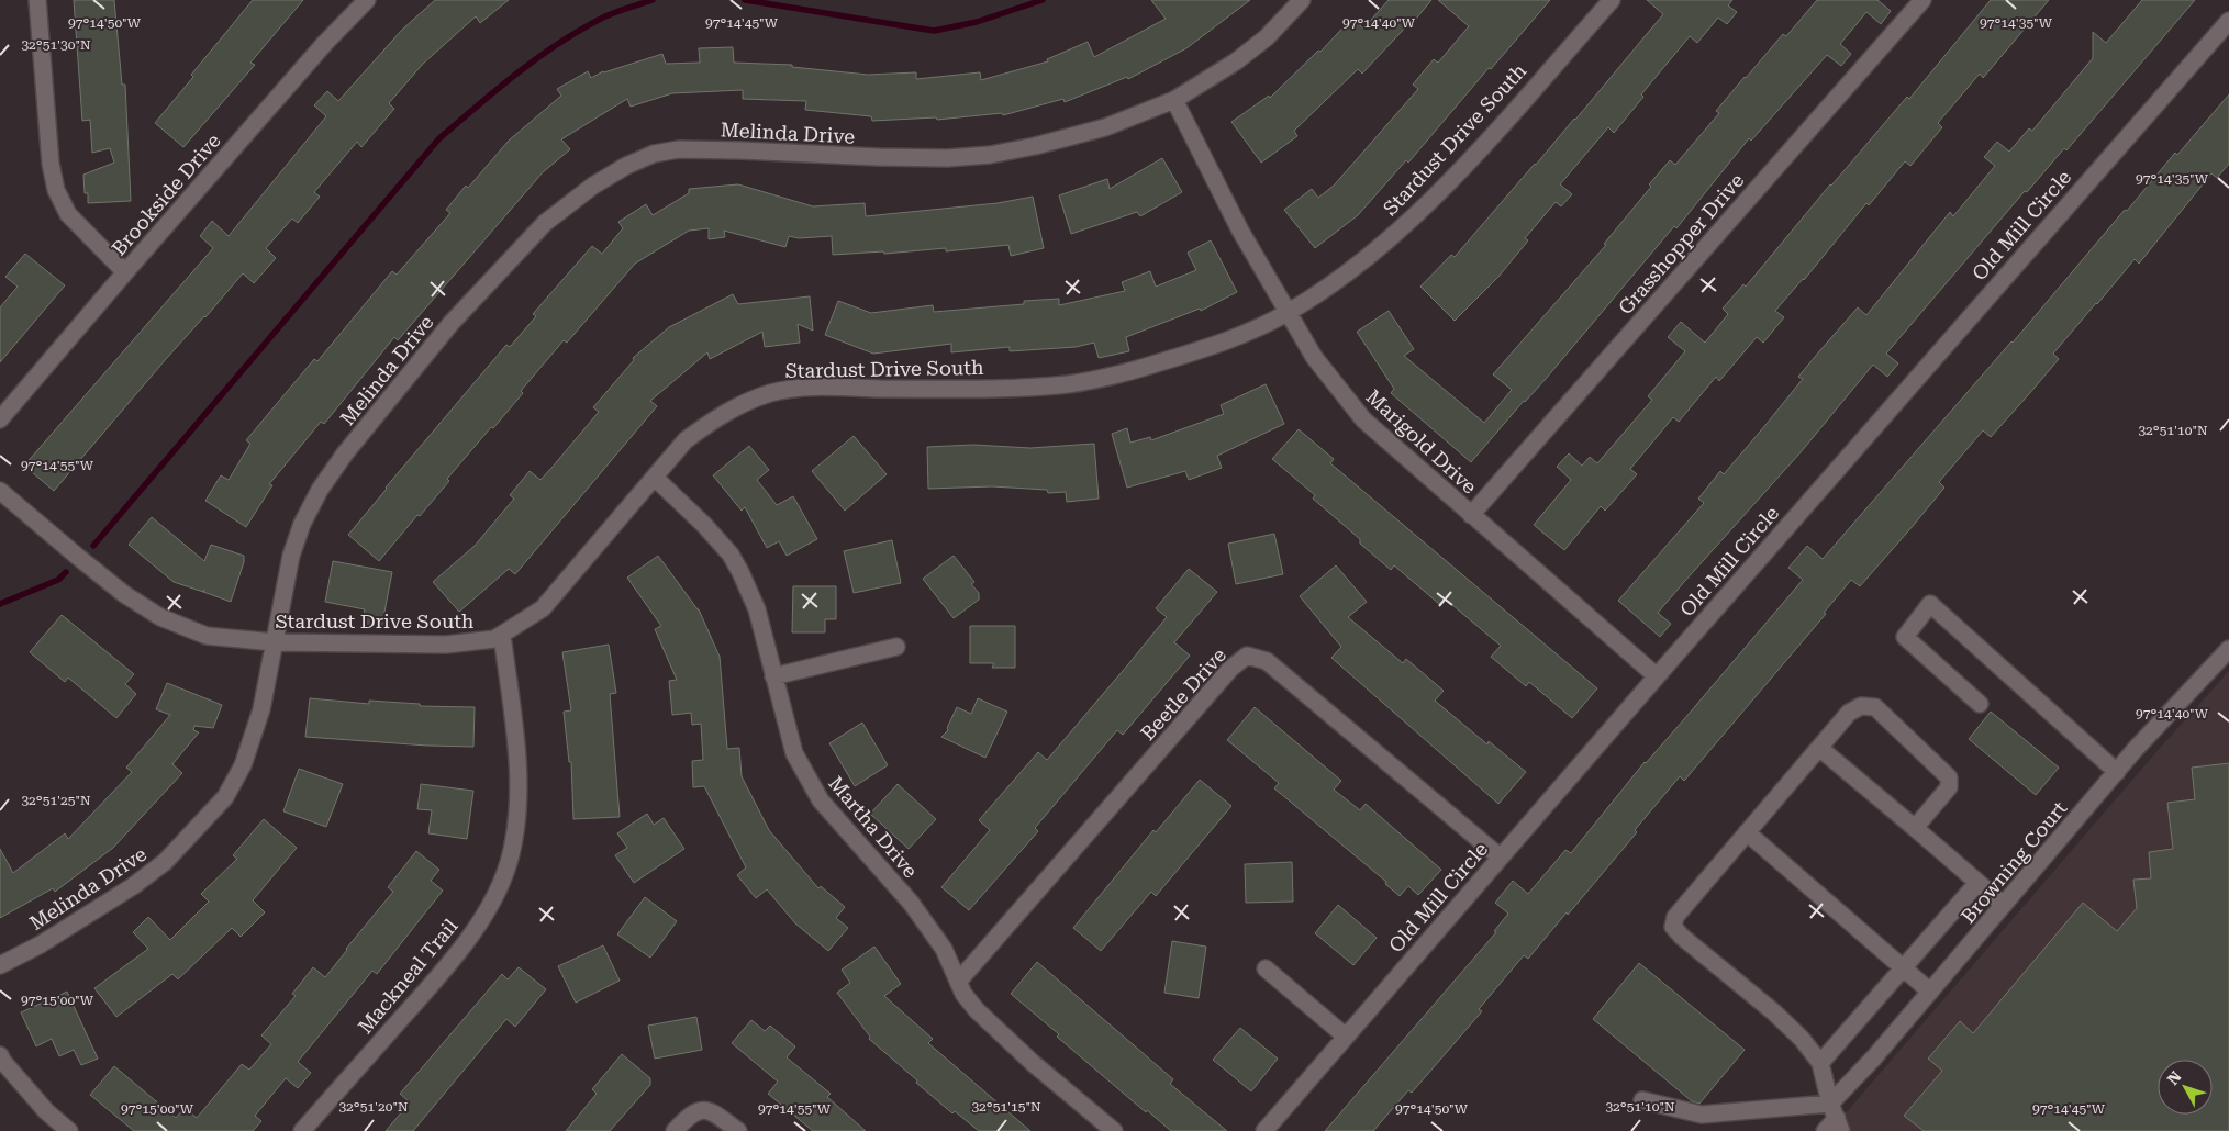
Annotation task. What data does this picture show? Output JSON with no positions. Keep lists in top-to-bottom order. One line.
{"streets":{"street":["Melinda Drive","Stardust Drive South","Brookside Drive","Old Mill Circle","Grasshopper Drive","Marigold Drive","Beetle Drive","Martha Drive","Browning Court","Mackneal Trail"]},"crossings":[["Melinda Drive","Stardust Drive South"],["Melinda Drive","Marigold Drive"],["Stardust Drive South","Marigold Drive"],["Stardust Drive South","Martha Drive"],["Stardust Drive South","Mackneal Trail"],["Old Mill Circle","Marigold Drive"],["Old Mill Circle","Beetle Drive"],["Grasshopper Drive","Marigold Drive"],["Beetle Drive","Martha Drive"]],"north":"top left","coordinates":["97°14'50\"W","97°14'45\"W","97°14'40\"W","97°14'35\"W","32°51'30\"N","32°51'10\"N","97°14'55\"W","32°51'25\"N","97°15'00\"W","32°51'20\"N","32°51'15\"N"]}
